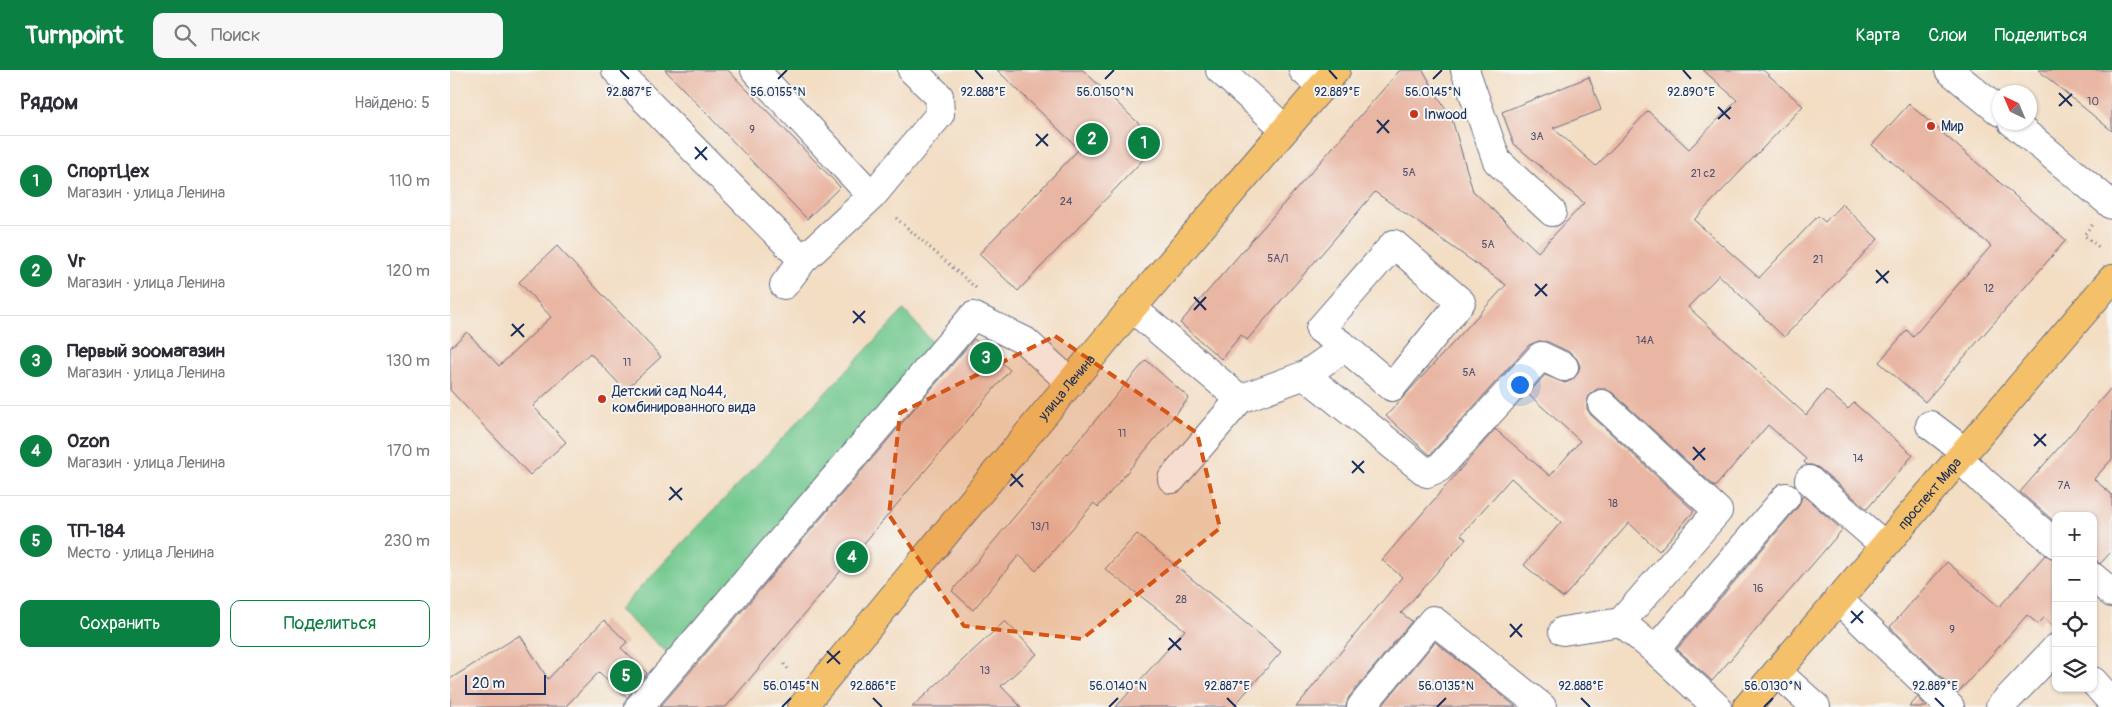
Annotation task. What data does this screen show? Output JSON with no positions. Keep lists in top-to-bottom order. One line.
{"streets":{"main road":["улица Ленина","проспект Мира"]},"places":["Inwood","Мир","Детский сад №44, комбинированного вида"],"house_numbers":["10","9","3А","5А","21 с2","24","5А","5А/1","21","12","14А","11","5А","11","14","7А","18","13/1","16","28","9","13"],"scale_bar":"20 m","north":"top left","page":{"header":"Turnpoint","search":"Поиск","nav":["Карта","Слои","Поделиться"],"heading":["Рядом","Найдено: 5"],"pins":["2","1","3","4","5"],"list":[{"mark":"1","name":"СпортЦех","note":"Магазин · улица Ленина","value":"110 m"},{"mark":"2","name":"Vr","note":"Магазин · улица Ленина","value":"120 m"},{"mark":"3","name":"Первый зоомагазин","note":"Магазин · улица Ленина","value":"130 m"},{"mark":"4","name":"Ozon","note":"Магазин · улица Ленина","value":"170 m"},{"mark":"5","name":"ТП-184","note":"Место · улица Ленина","value":"230 m"}],"map_buttons":["+","−"],"buttons":["Сохранить","Поделиться"],"scale":"20 m"},"coordinates":["56.0155°N","56.0150°N","56.0145°N","92.887°E","92.888°E","92.889°E","92.890°E","92.886°E","56.0140°N","56.0135°N","56.0130°N"]}
